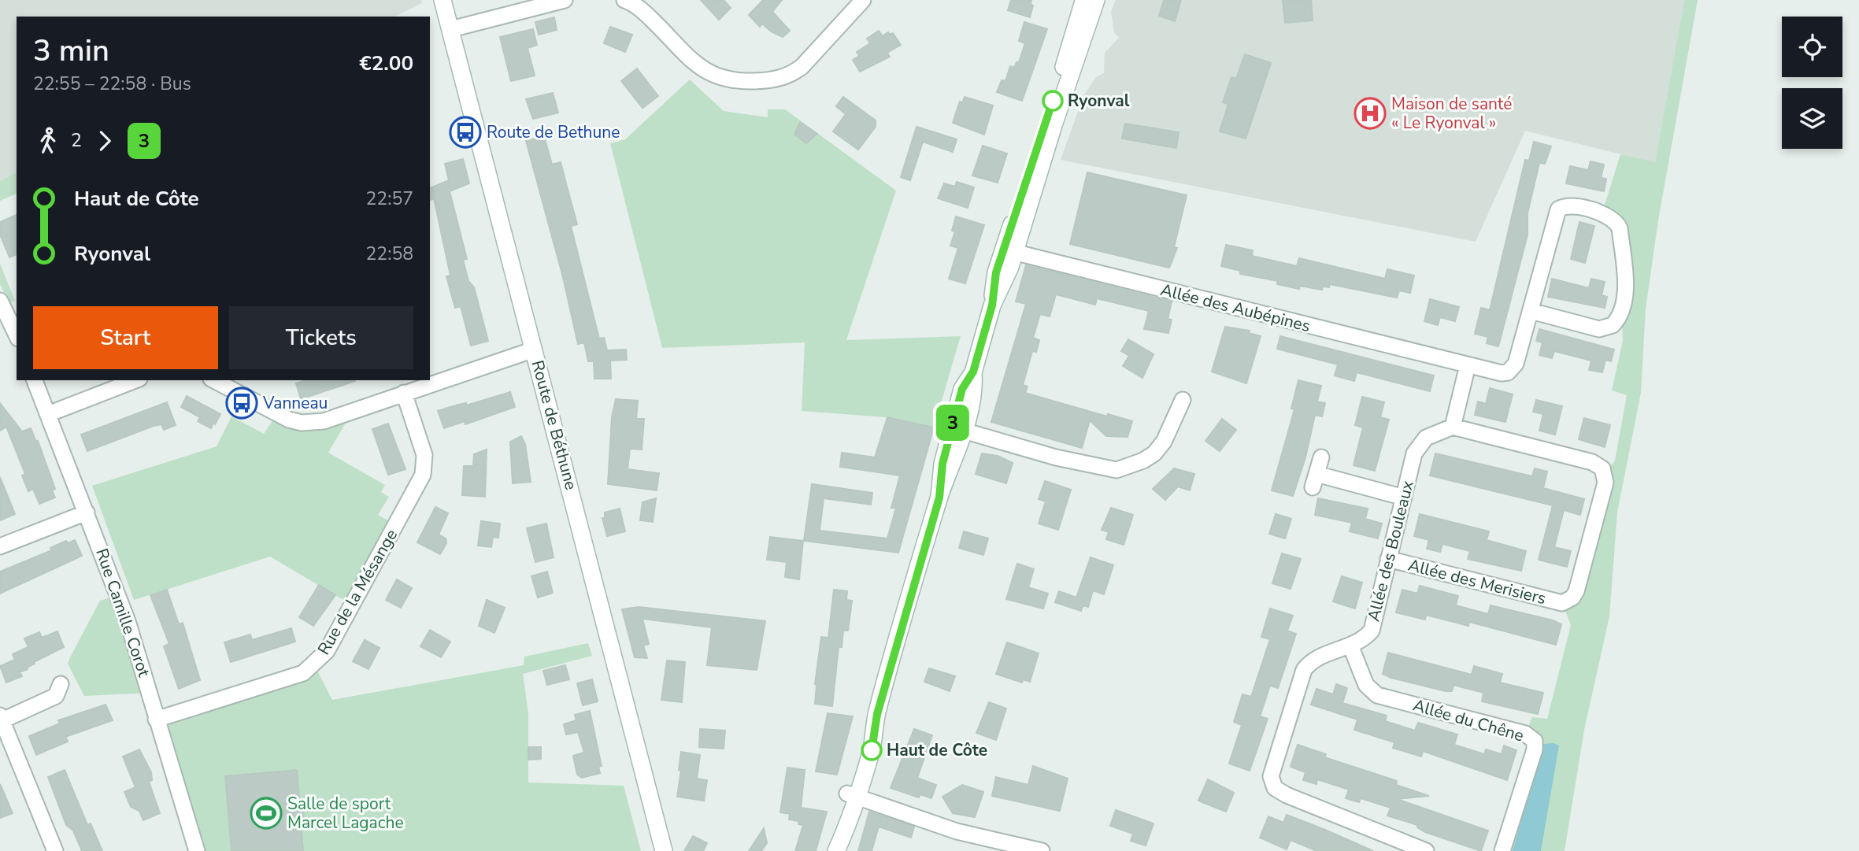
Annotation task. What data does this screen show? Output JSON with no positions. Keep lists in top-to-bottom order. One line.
{"streets":{"main road":["Route de Béthune"],"street":["Allée des Aubépines","Allée des Bouleaux","Allée des Merisiers","Rue de la Mésange","Rue Camille Corot","Allée du Chêne"]},"crossings":[["Allée des Bouleaux","Allée des Merisiers"],["Allée des Bouleaux","Allée du Chêne"],["Rue de la Mésange","Rue Camille Corot"]],"places":{"other":["Ryonval","Haut de Côte"],"hospital":["Maison de santé « Le Ryonval »"],"bus stop":["Route de Bethune","Vanneau"],"sports":["Salle de sport Marcel Lagache"]},"lines":["bus line 3"],"page":{"on_map":"3","heading":["3 min","22:55 – 22:58 · Bus","€2.00"],"legs":["2","3"],"list":[{"name":"Haut de Côte","value":"22:57"},{"name":"Ryonval","value":"22:58"}],"buttons":["Start","Tickets"]}}
